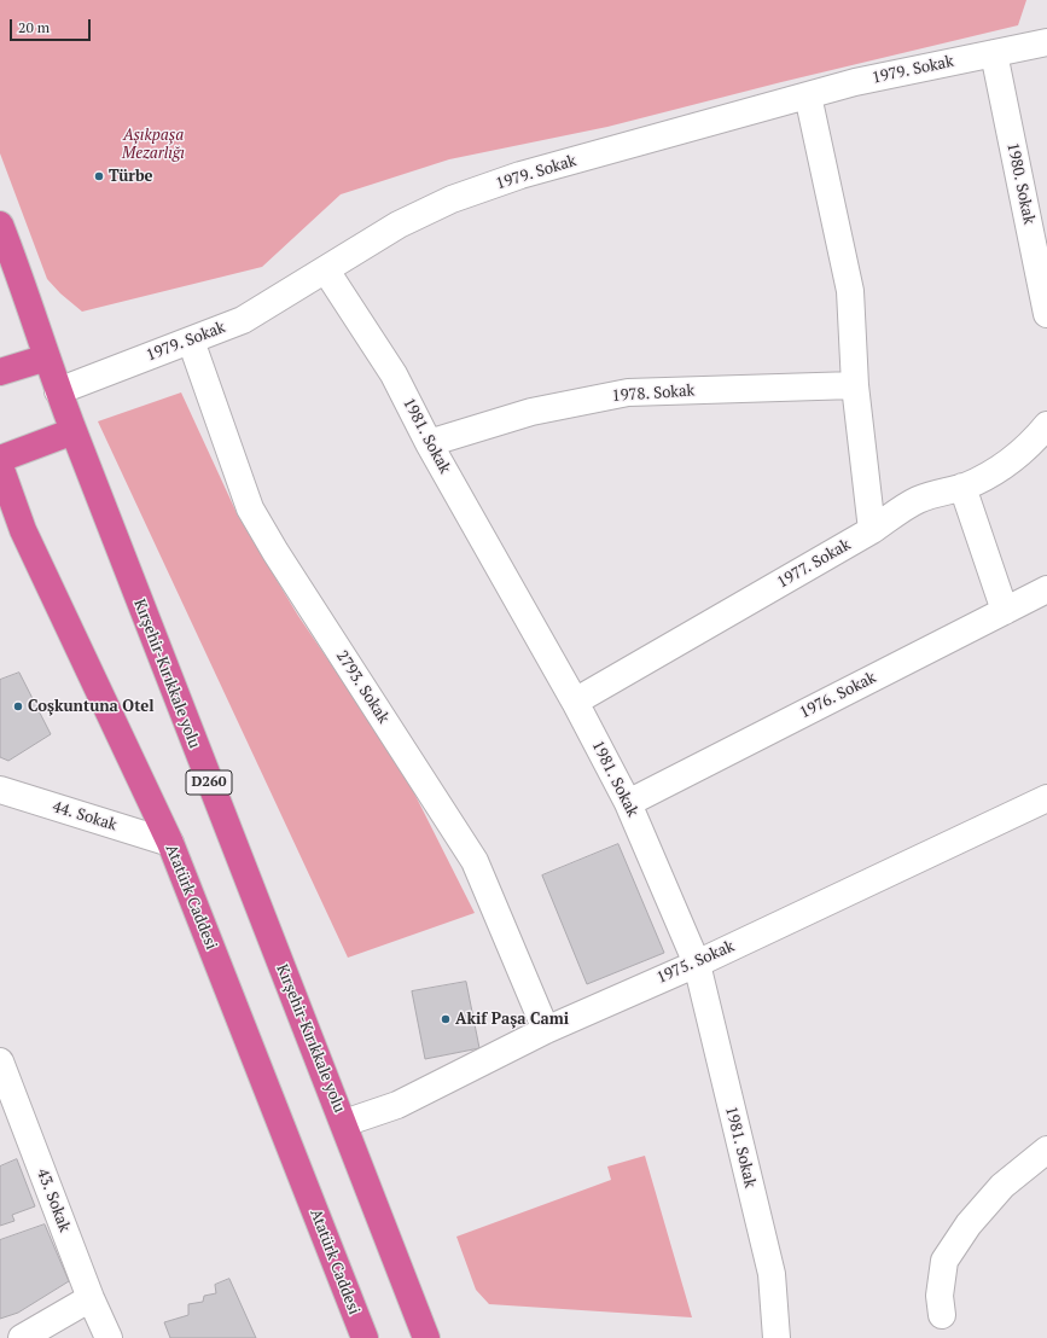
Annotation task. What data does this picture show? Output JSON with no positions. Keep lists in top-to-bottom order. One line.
{"streets":{"highway":["Kırşehir-Kırıkkale yolu","D260","Atatürk Caddesi"],"street":["1979. Sokak","1980. Sokak","1978. Sokak","1981. Sokak","1977. Sokak","2793. Sokak","1976. Sokak","44. Sokak","1975. Sokak","43. Sokak"]},"crossings":[["1979. Sokak","1980. Sokak"],["1979. Sokak","1981. Sokak"],["1979. Sokak","Kırşehir-Kırıkkale yolu"],["1979. Sokak","2793. Sokak"],["1978. Sokak","1981. Sokak"],["1981. Sokak","1977. Sokak"],["1981. Sokak","1976. Sokak"],["1981. Sokak","1975. Sokak"],["Kırşehir-Kırıkkale yolu","1975. Sokak"],["2793. Sokak","1975. Sokak"],["44. Sokak","Atatürk Caddesi"]],"parks":["Aşıkpaşa Mezarlığı"],"places":["Türbe","Coşkuntuna Otel","Akif Paşa Cami"],"scale_bar":"20 m"}
